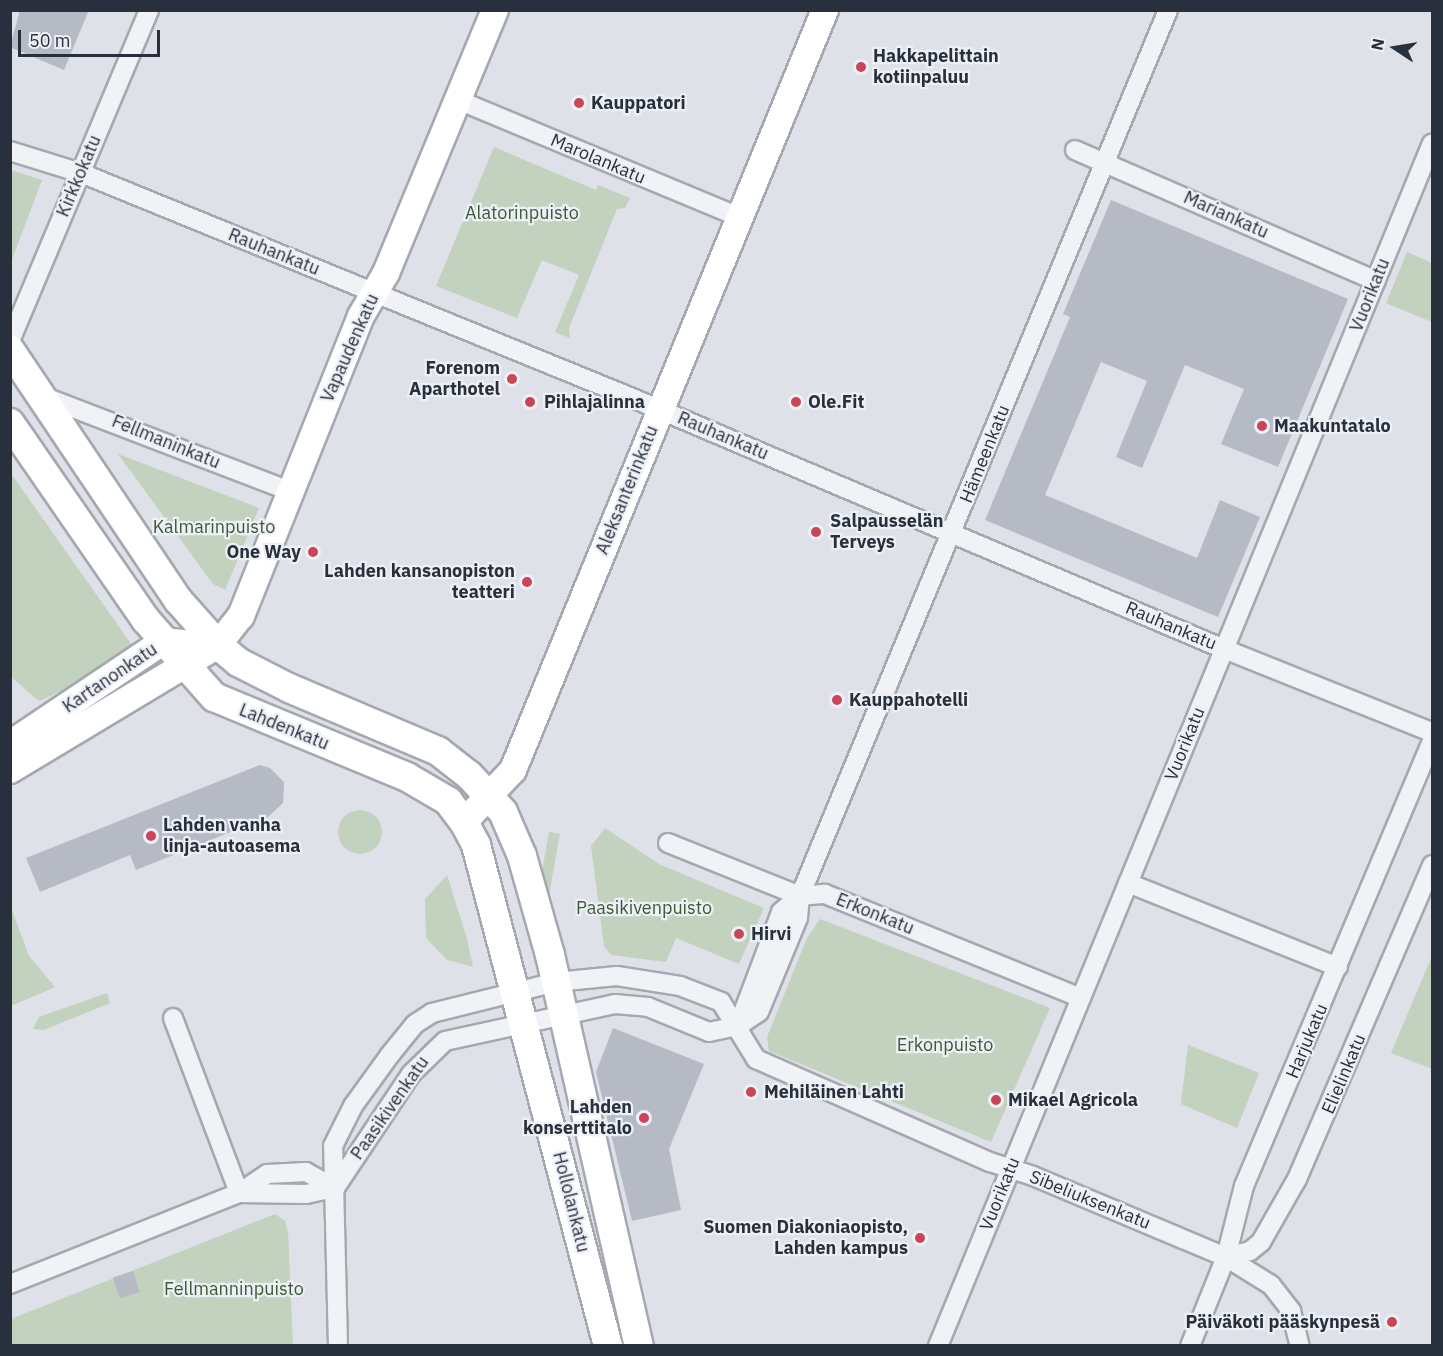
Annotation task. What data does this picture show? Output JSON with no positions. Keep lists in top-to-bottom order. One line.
{"streets":{"main road":["Vapaudenkatu","Aleksanterinkatu","Kartanonkatu","Lahdenkatu","Hollolankatu"],"street":["Marolankatu","Kirkkokatu","Mariankatu","Rauhankatu","Vuorikatu","Fellmaninkatu","Hämeenkatu","Erkonkatu","Harjukatu","Elielinkatu","Paasikivenkatu","Sibeliuksenkatu"]},"crossings":[["Marolankatu","Vapaudenkatu"],["Marolankatu","Aleksanterinkatu"],["Kirkkokatu","Rauhankatu"],["Mariankatu","Vuorikatu"],["Mariankatu","Hämeenkatu"],["Rauhankatu","Vuorikatu"],["Rauhankatu","Vapaudenkatu"],["Rauhankatu","Hämeenkatu"],["Rauhankatu","Aleksanterinkatu"],["Vuorikatu","Erkonkatu"],["Vuorikatu","Sibeliuksenkatu"],["Vapaudenkatu","Fellmaninkatu"],["Vapaudenkatu","Kartanonkatu"],["Vapaudenkatu","Lahdenkatu"],["Fellmaninkatu","Lahdenkatu"],["Hämeenkatu","Erkonkatu"],["Hämeenkatu","Sibeliuksenkatu"],["Aleksanterinkatu","Lahdenkatu"],["Kartanonkatu","Lahdenkatu"],["Lahdenkatu","Paasikivenkatu"],["Lahdenkatu","Sibeliuksenkatu"],["Lahdenkatu","Hollolankatu"],["Harjukatu","Elielinkatu"],["Harjukatu","Sibeliuksenkatu"],["Elielinkatu","Sibeliuksenkatu"],["Paasikivenkatu","Sibeliuksenkatu"],["Paasikivenkatu","Hollolankatu"],["Sibeliuksenkatu","Hollolankatu"]],"parks":["Alatorinpuisto","Kalmarinpuisto","Paasikivenpuisto","Erkonpuisto","Fellmanninpuisto"],"places":["Hakkapelittain kotiinpaluu","Kauppatori","Forenom Aparthotel","Pihlajalinna","Ole.Fit","Maakuntatalo","Salpausselän Terveys","One Way","Lahden kansanopiston teatteri","Kauppahotelli","Lahden vanha linja-autoasema","Hirvi","Mehiläinen Lahti","Mikael Agricola","Lahden konserttitalo","Suomen Diakoniaopisto, Lahden kampus","Päiväkoti pääskynpesä"],"scale_bar":"50 m","north":"left"}
